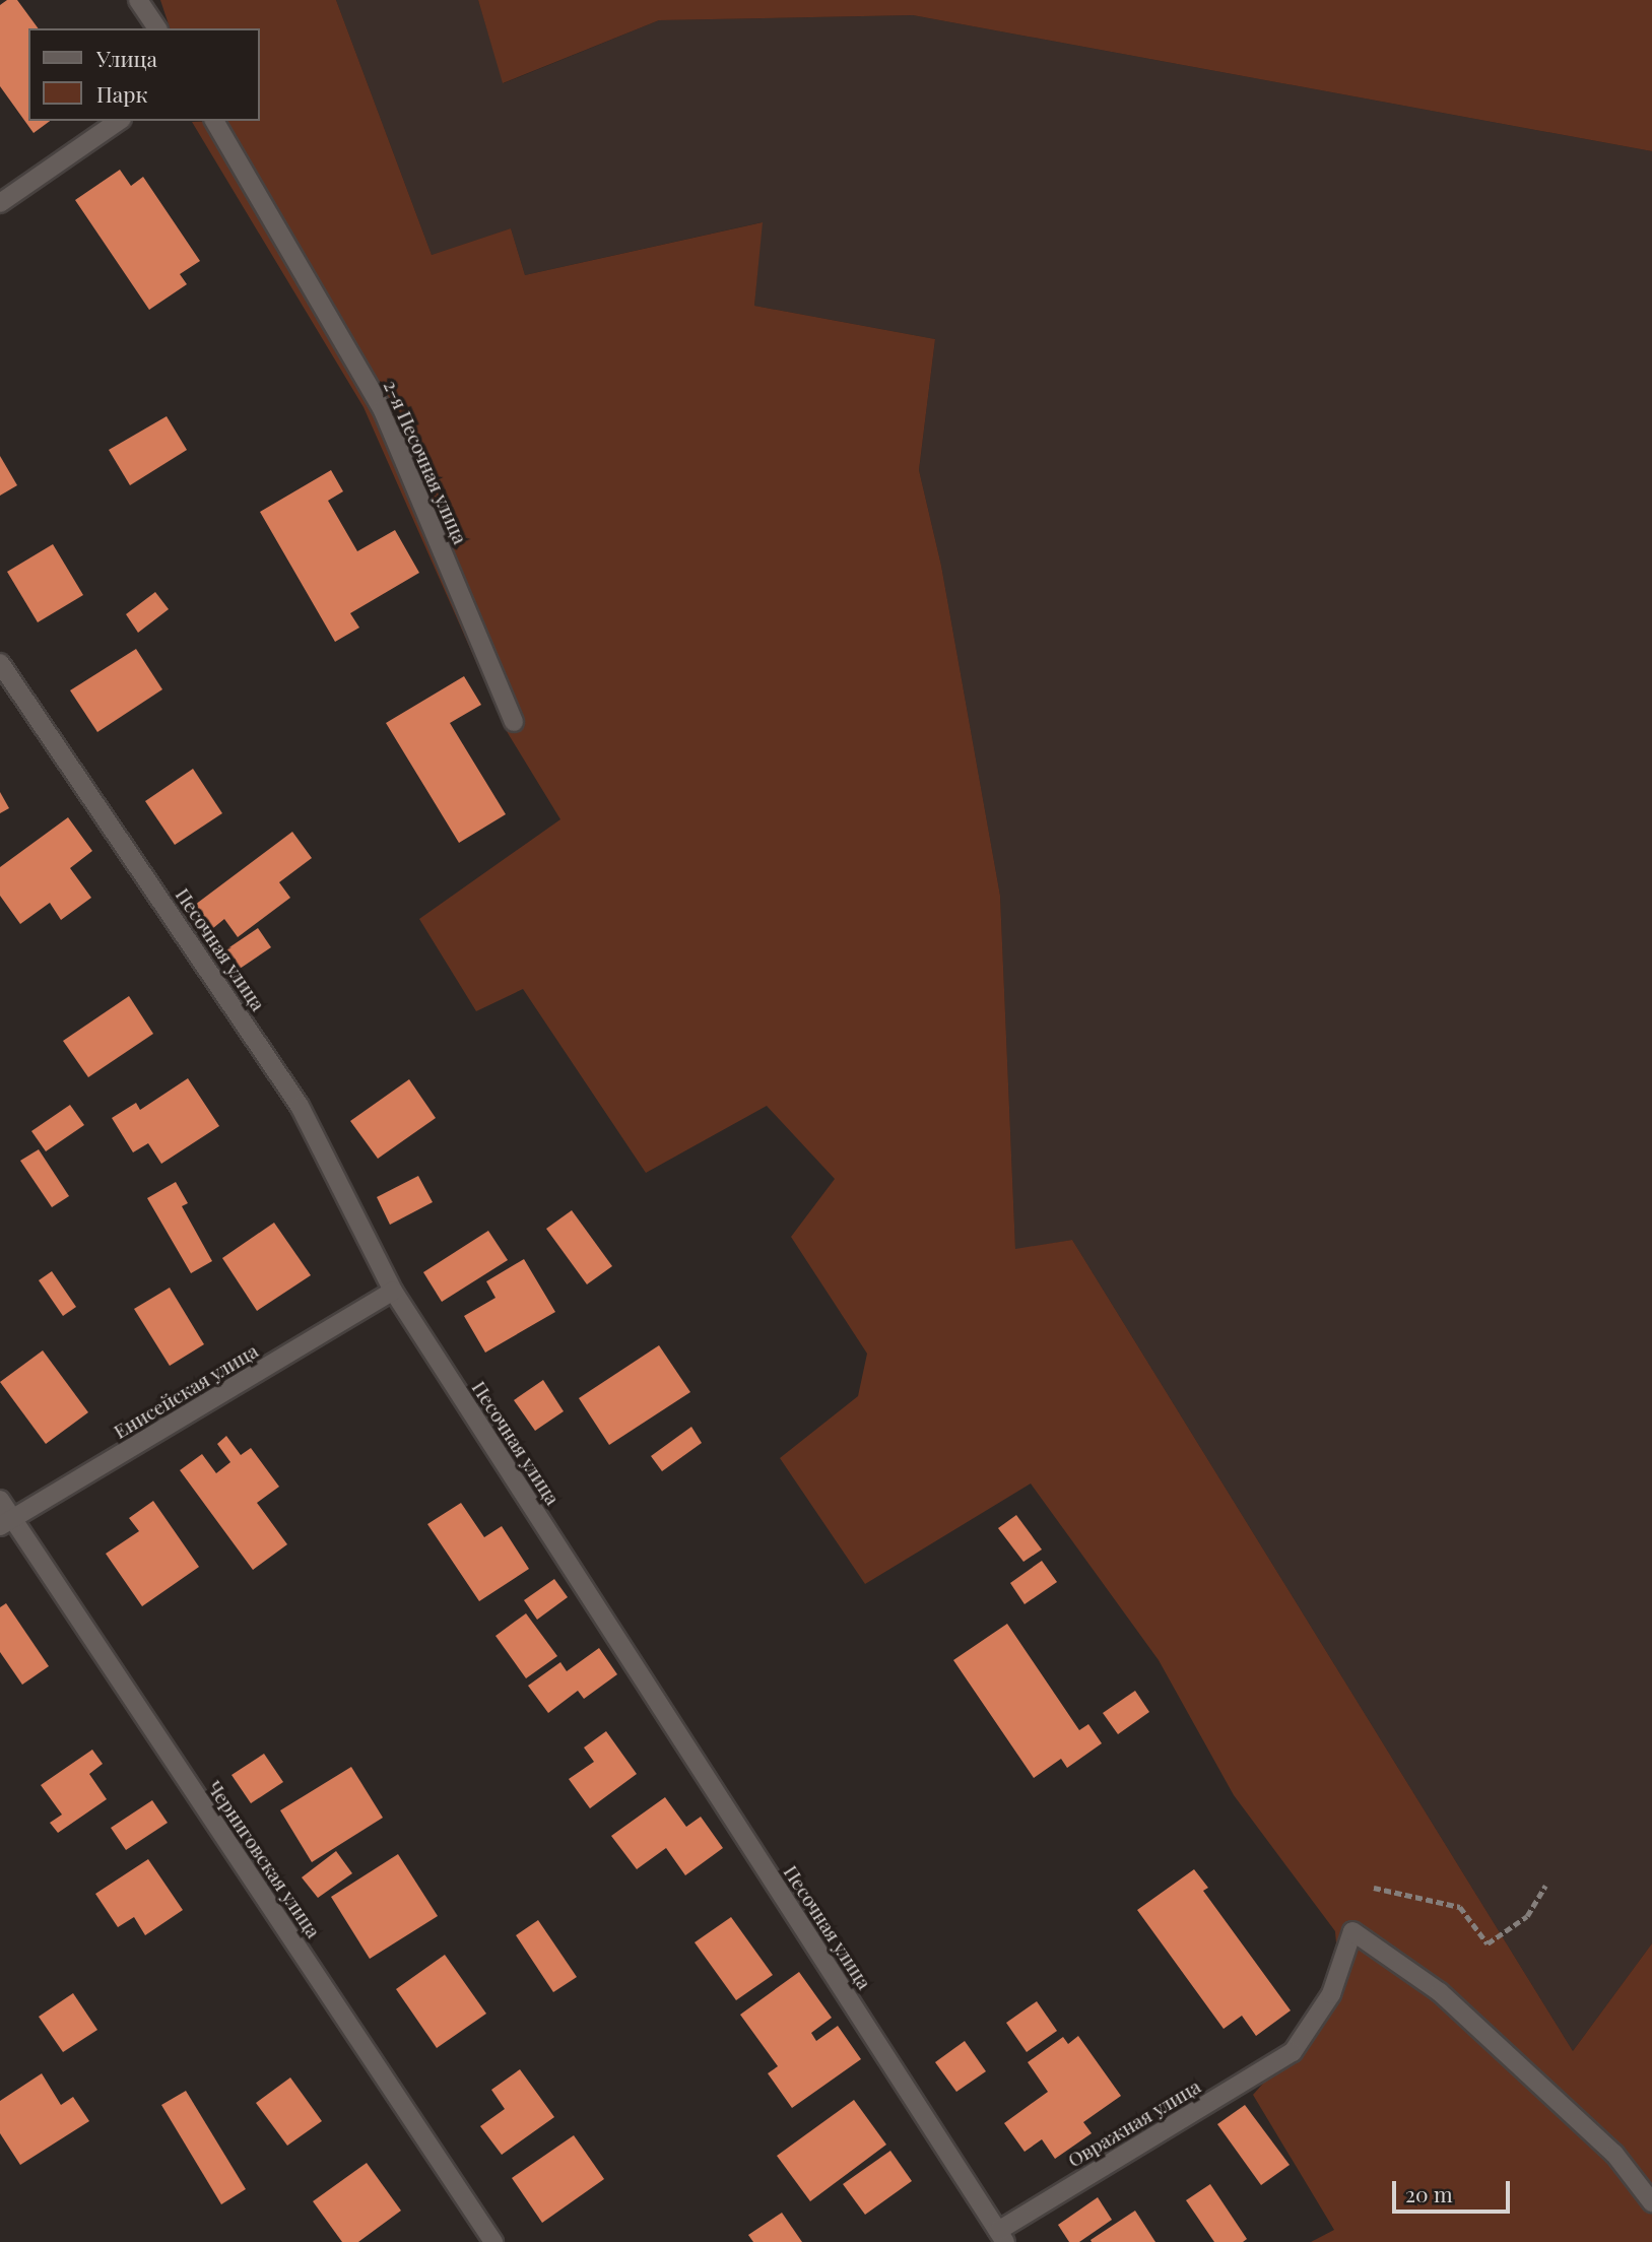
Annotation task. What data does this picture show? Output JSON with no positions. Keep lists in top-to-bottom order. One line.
{"streets":{"street":["2-я Песочная улица","Песочная улица","Енисейская улица","Черниговская улица","Овражная улица"]},"crossings":[["Песочная улица","Енисейская улица"],["Песочная улица","Овражная улица"],["Енисейская улица","Черниговская улица"]],"legend":["Улица","Парк"],"scale_bar":"20 m"}
